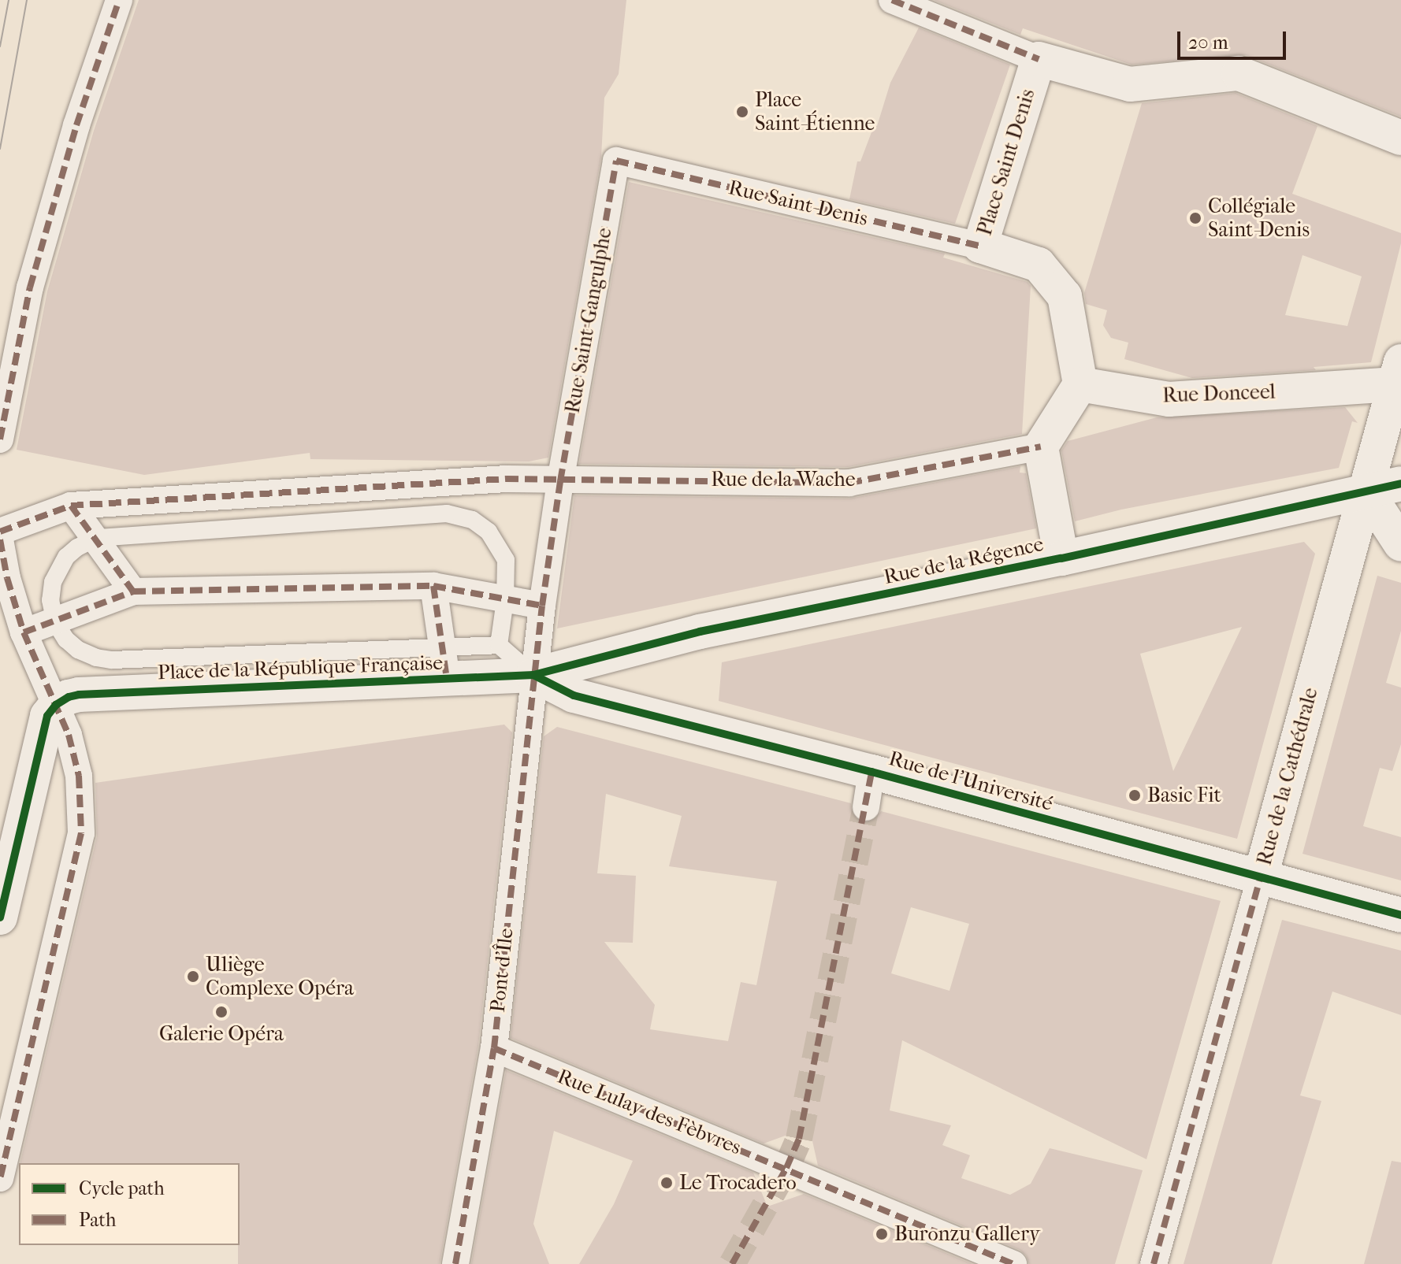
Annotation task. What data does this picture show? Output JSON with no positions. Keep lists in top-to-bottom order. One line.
{"streets":{"street":["Place Saint Denis","Rue Saint-Denis","Rue Saint-Gangulphe","Rue Donceel","Rue de la Wache","Rue de la Régence","Place de la République Française","Rue de la Cathédrale","Rue de l'Université","Pont d'Île","Rue Lulay des Fèbvres"]},"crossings":[["Place Saint Denis","Rue Saint-Denis"],["Place Saint Denis","Rue Donceel"],["Rue Saint-Denis","Rue Saint-Gangulphe"],["Rue Saint-Gangulphe","Rue de la Wache"],["Rue Donceel","Rue de la Cathédrale"],["Rue de la Régence","Place de la République Française"],["Rue de la Régence","Rue de la Cathédrale"],["Rue de la Régence","Rue de l'Université"],["Rue de la Régence","Pont d'Île"],["Place de la République Française","Rue de l'Université"],["Place de la République Française","Pont d'Île"],["Rue de la Cathédrale","Rue de l'Université"],["Rue de l'Université","Pont d'Île"],["Pont d'Île","Rue Lulay des Fèbvres"]],"places":["Place Saint-Étienne","Collégiale Saint-Denis","Basic Fit","Uliège Complexe Opéra","Galerie Opéra","Le Trocadero","Buronzu Gallery"],"legend":["Cycle path","Path"],"scale_bar":"20 m"}
